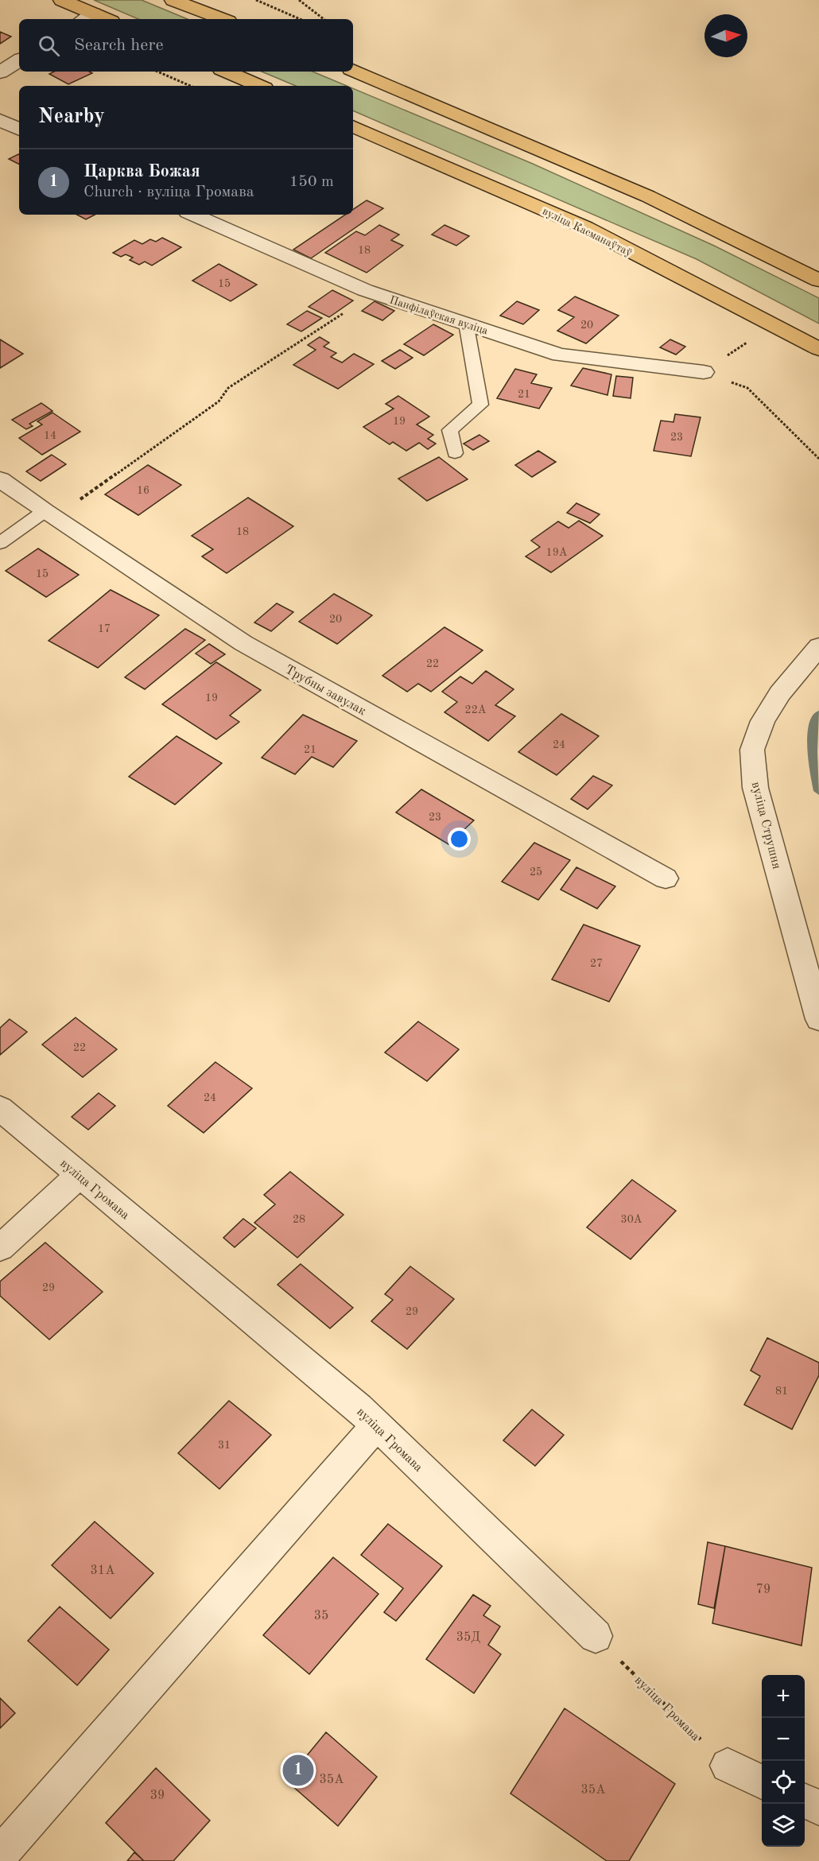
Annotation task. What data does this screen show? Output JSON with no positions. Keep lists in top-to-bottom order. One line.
{"streets":{"main road":["вуліца Касманаўтаў"],"street":["Панфілаўская вуліца","Трубны завулак","вуліца Струшня","вуліца Громава"]},"house_numbers":["18","15","20","21","19","14","23","16","18","19А","15","20","17","22","19","22А","24","21","23","25","27","22","24","28","30А","29","29","81","31","31А","79","35","35Д","35А","35А","39"],"north":"right","page":{"search":"Search here","heading":"Nearby","list":[{"mark":"1","name":"Царква Божая","note":"Church · вуліца Громава","value":"150 m"}],"map_buttons":["+","−"],"pins":"1"}}
